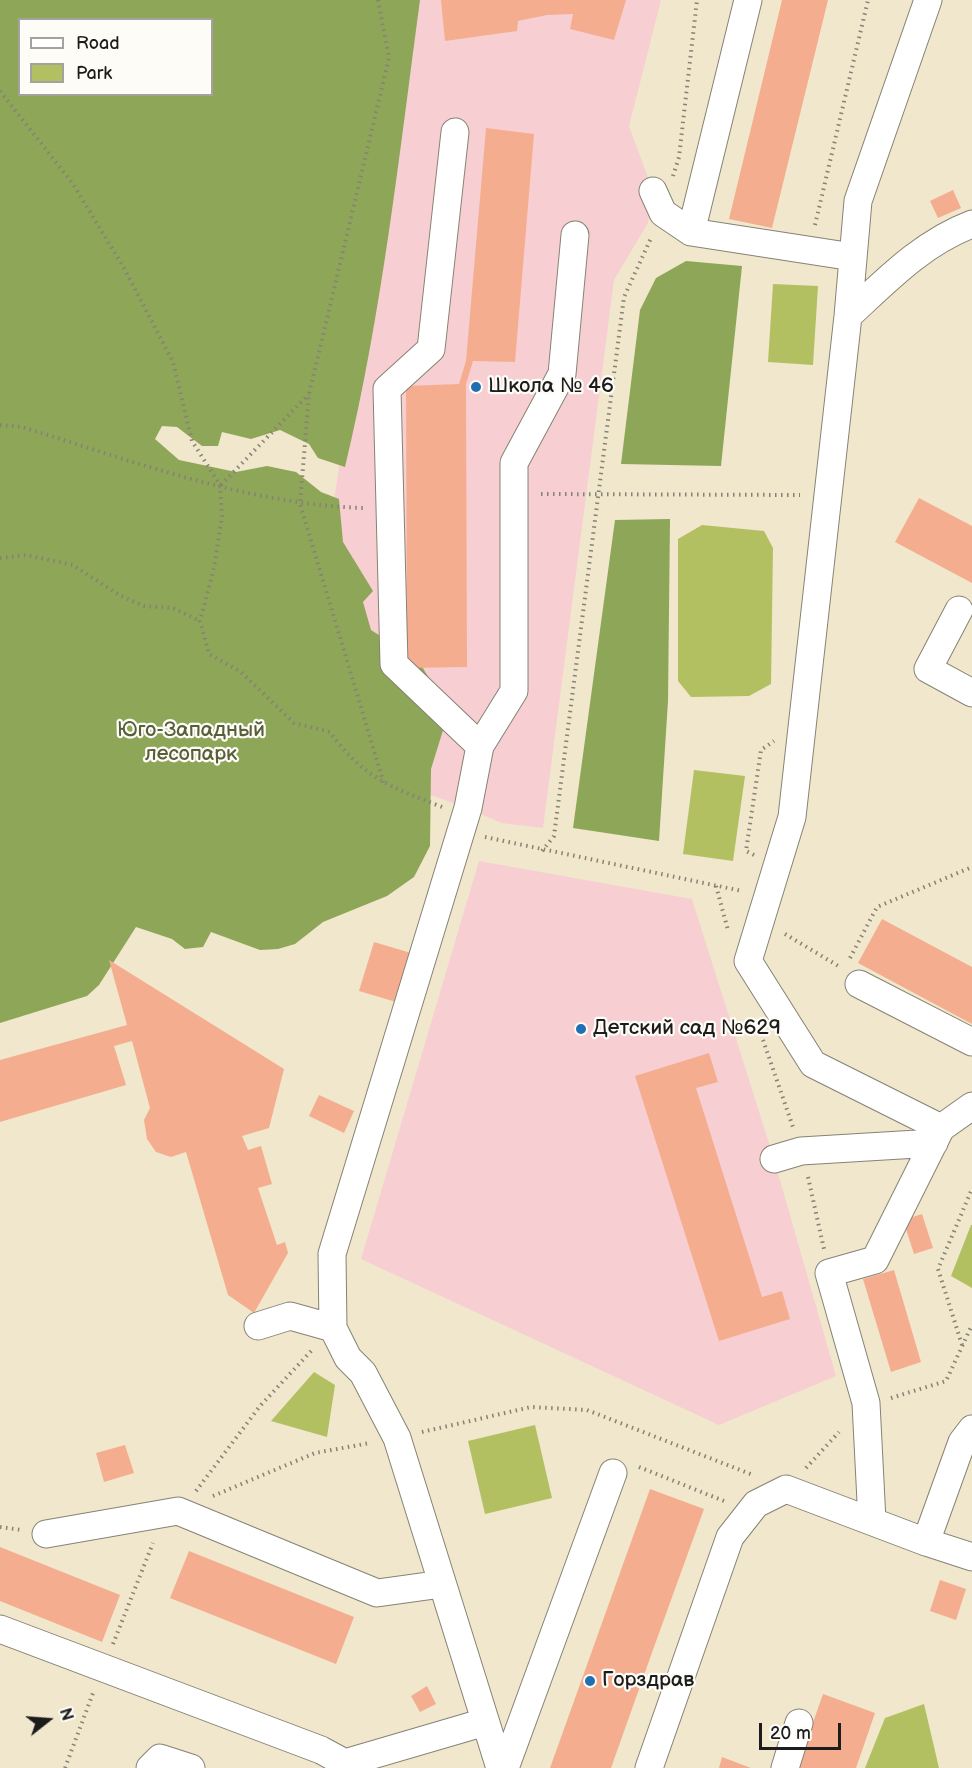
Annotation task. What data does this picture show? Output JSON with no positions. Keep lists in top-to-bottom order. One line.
{"parks":["Юго-Западный лесопарк"],"places":["Школа № 46","Детский сад №629","Горздрав"],"legend":["Road","Park"],"scale_bar":"20 m","north":"right"}
